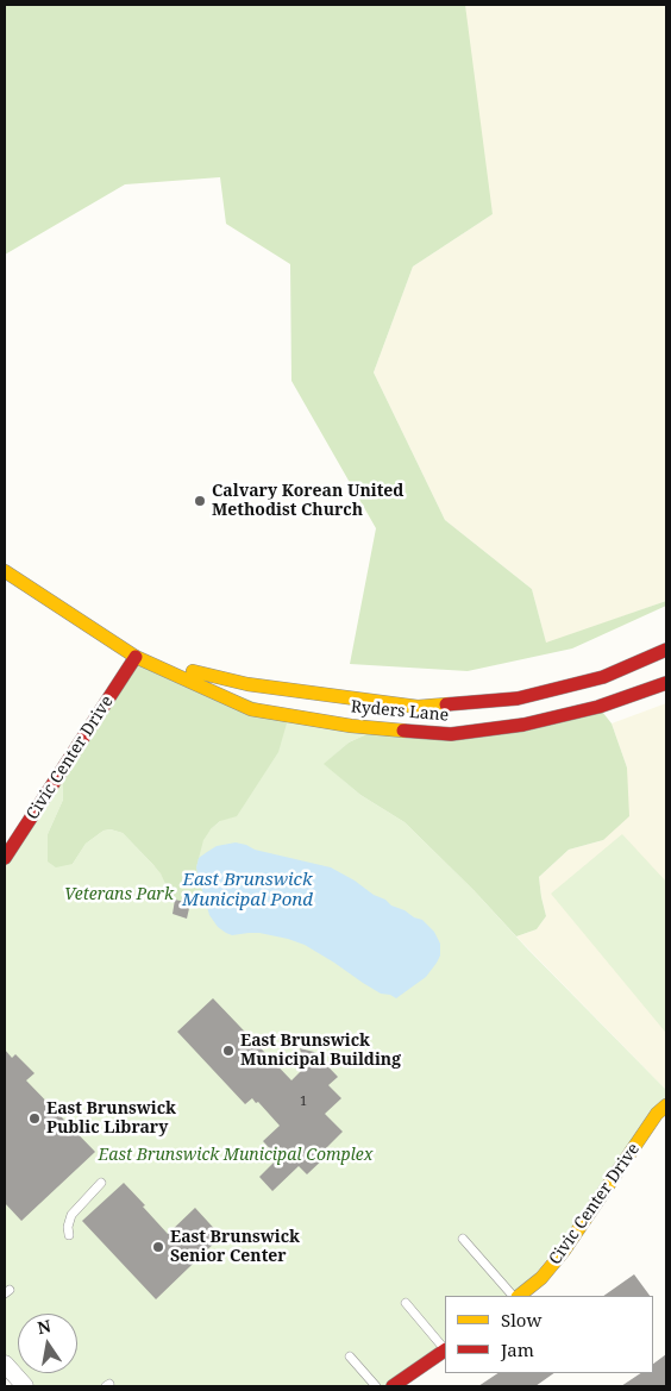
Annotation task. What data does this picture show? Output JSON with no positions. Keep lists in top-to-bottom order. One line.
{"streets":{"main road":["Ryders Lane","Civic Center Drive"]},"crossings":[["Ryders Lane","Civic Center Drive"]],"water":["East Brunswick Municipal Pond"],"parks":["Veterans Park","East Brunswick Municipal Complex"],"places":["Calvary Korean United Methodist Church","East Brunswick Municipal Building","East Brunswick Public Library","East Brunswick Senior Center"],"house_numbers":["1"],"legend":["Slow","Jam"],"north":"top"}
